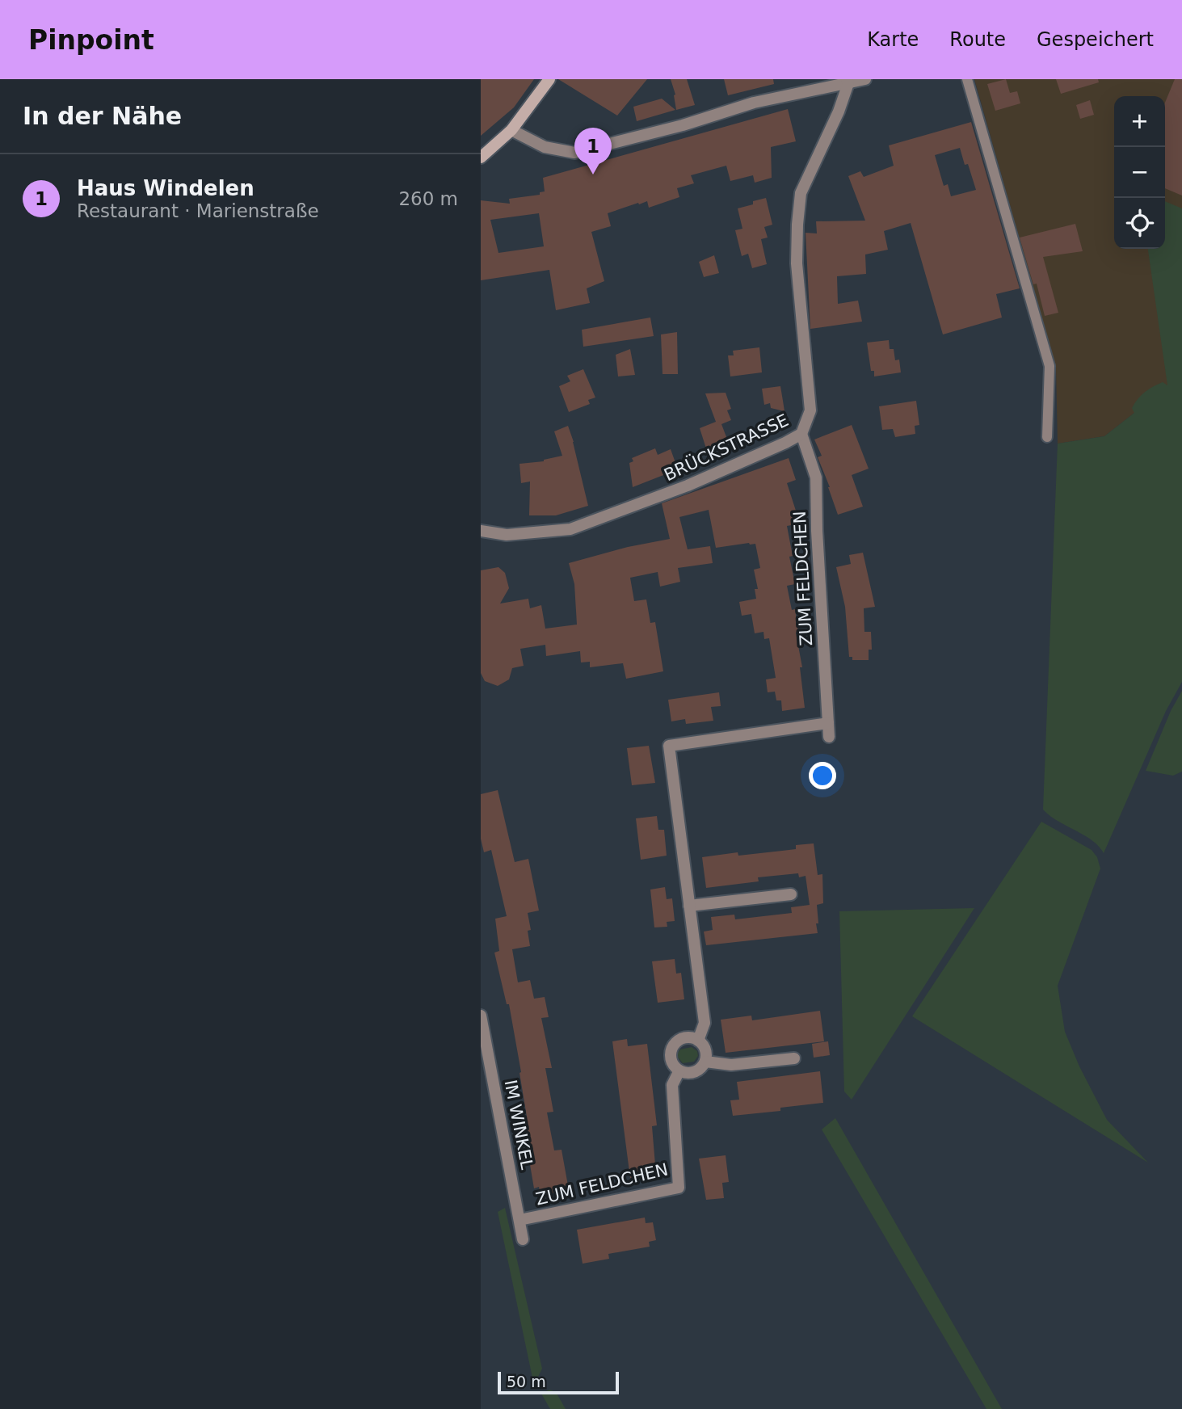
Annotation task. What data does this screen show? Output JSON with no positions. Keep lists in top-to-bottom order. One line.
{"streets":{"street":["BRÜCKSTRASSE","ZUM FELDCHEN","IM WINKEL"]},"crossings":[["BRÜCKSTRASSE","ZUM FELDCHEN"],["ZUM FELDCHEN","IM WINKEL"]],"scale_bar":"50 m","page":{"header":"Pinpoint","nav":["Karte","Route","Gespeichert"],"heading":"In der Nähe","map_buttons":["+","−"],"pins":"1","list":[{"mark":"1","name":"Haus Windelen","note":"Restaurant · Marienstraße","value":"260 m"}],"scale":"50 m"}}
